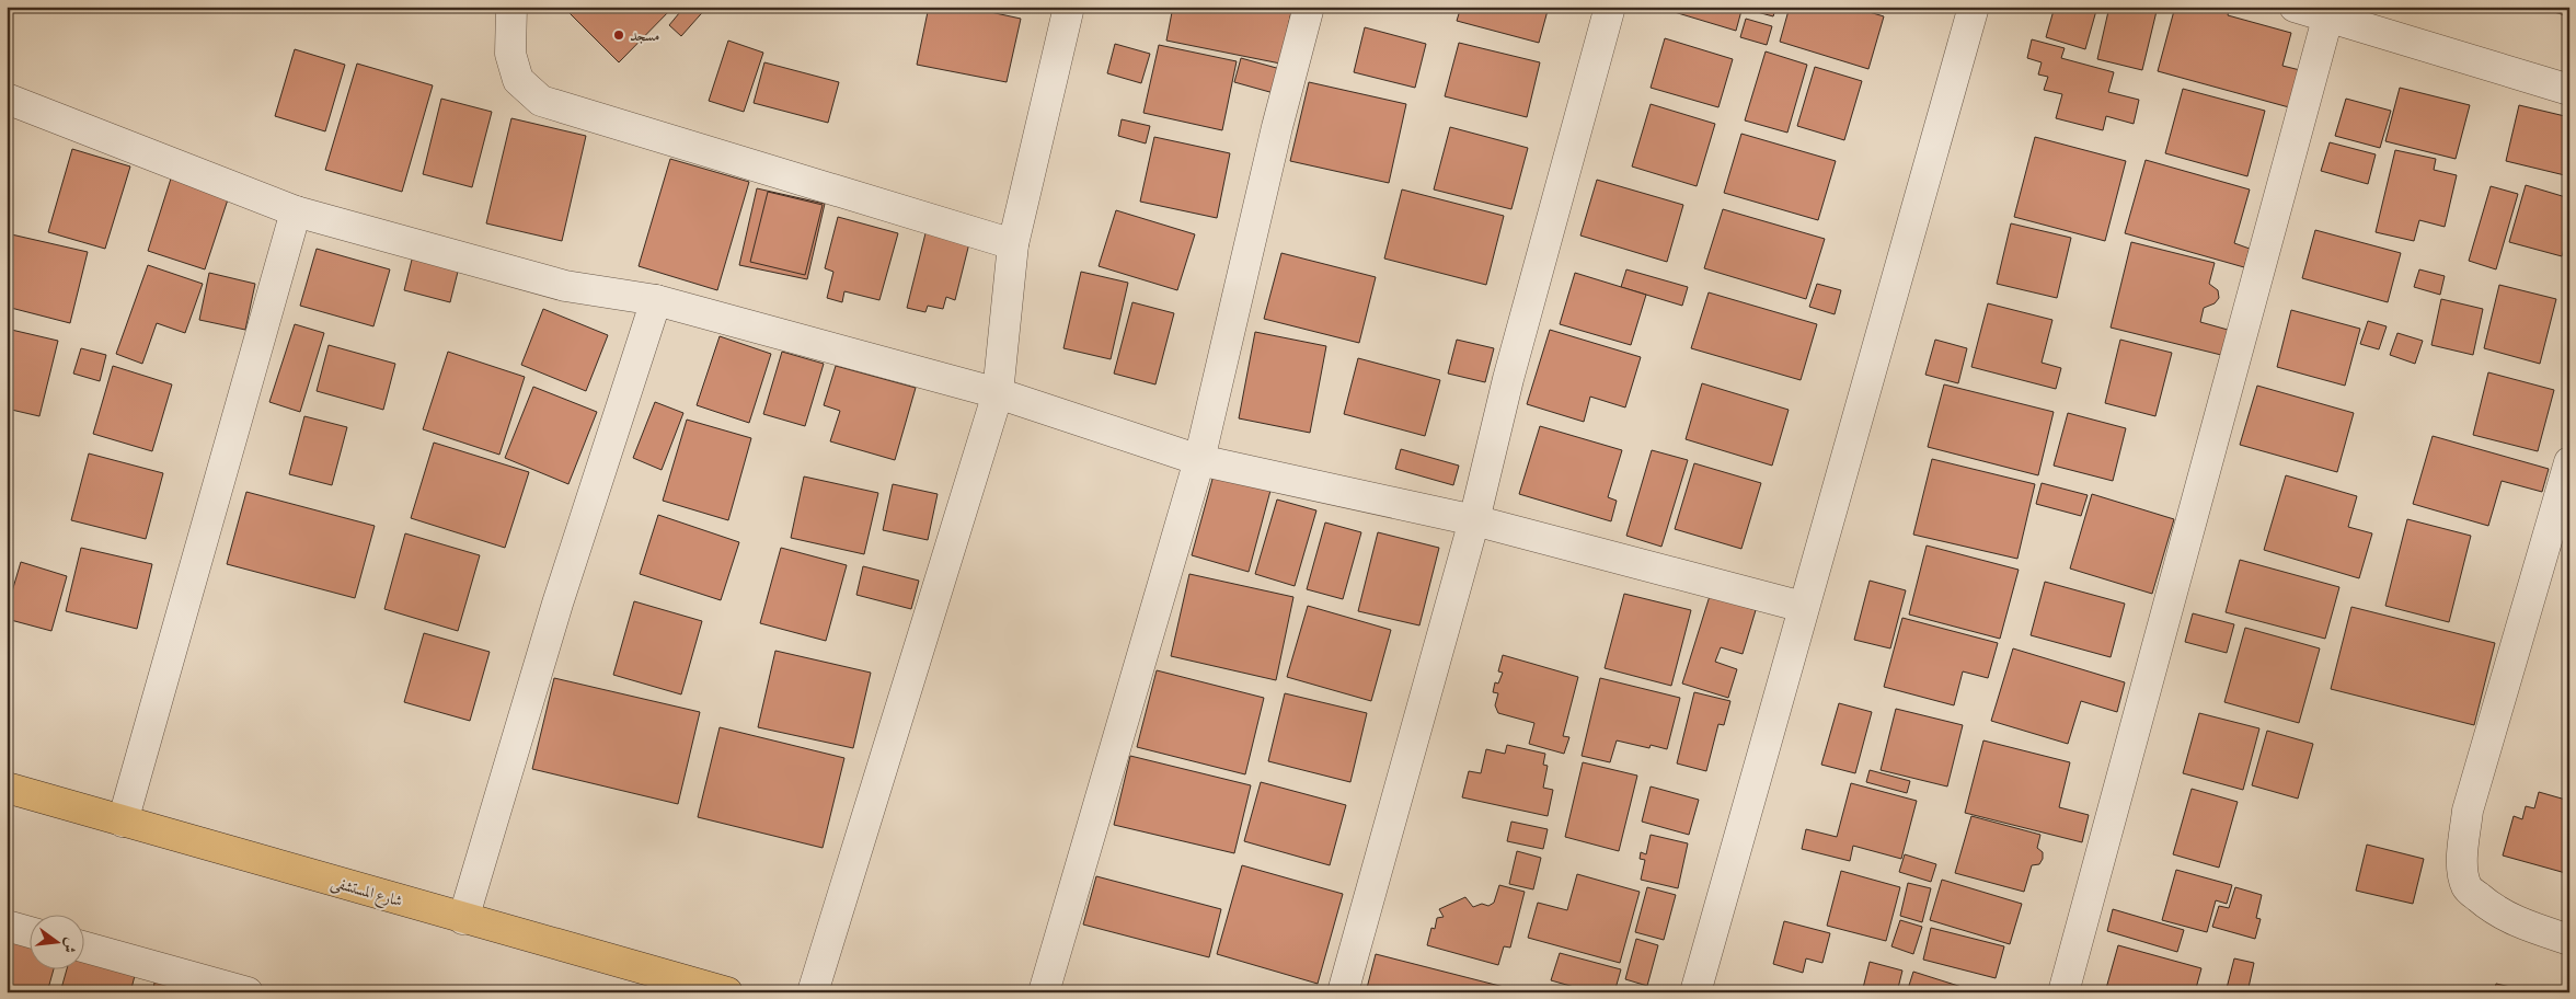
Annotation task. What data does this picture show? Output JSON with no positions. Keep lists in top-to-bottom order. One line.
{"streets":{"highway":["شارع المستشفى"]},"places":["مسجد"],"north":"right"}
